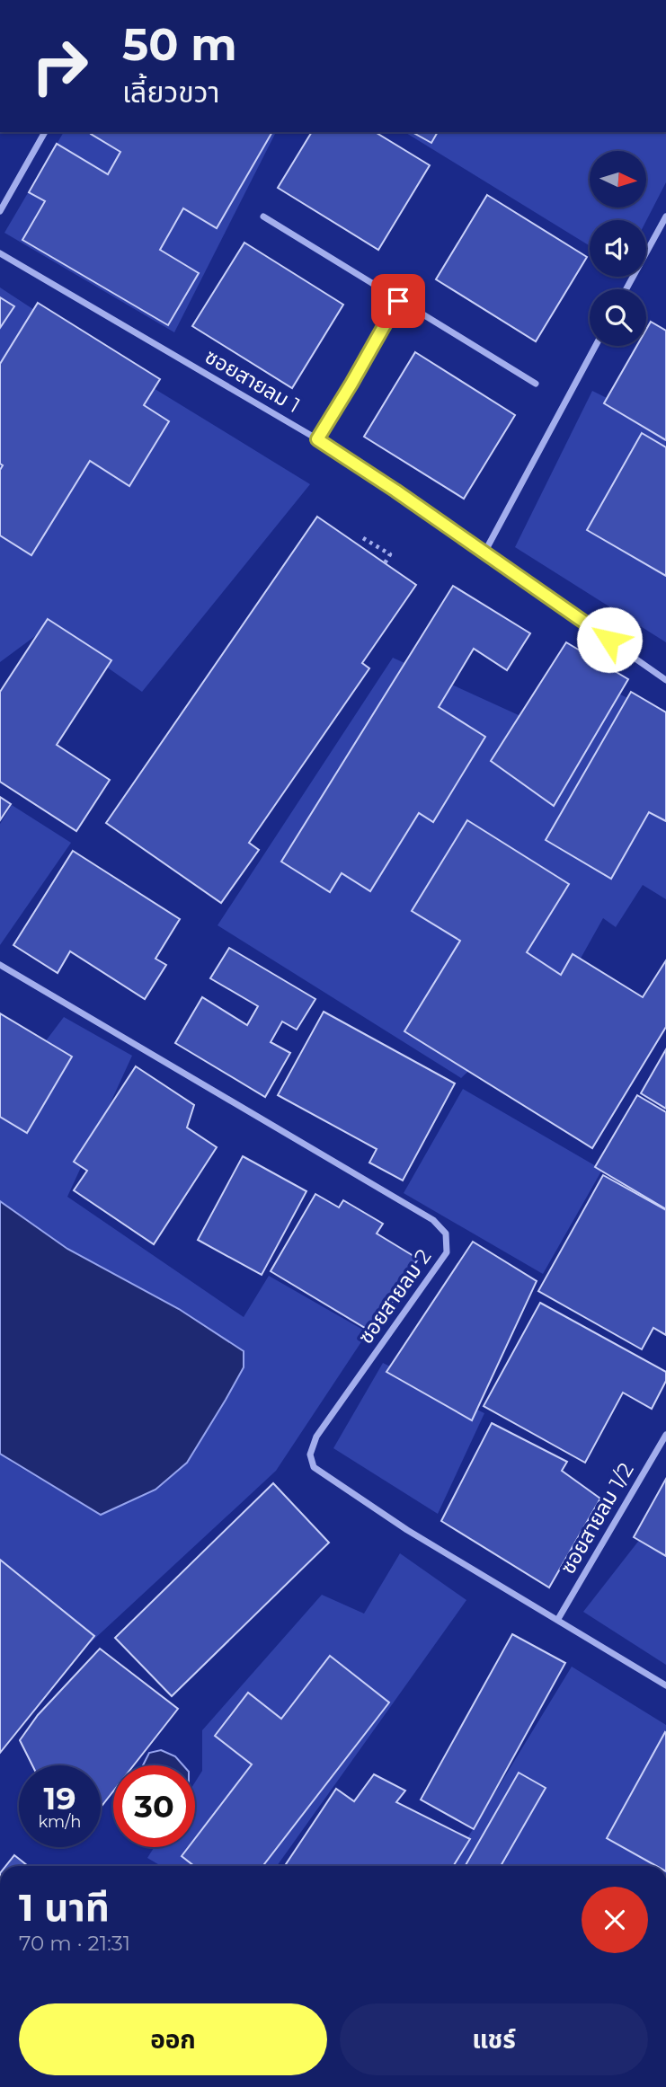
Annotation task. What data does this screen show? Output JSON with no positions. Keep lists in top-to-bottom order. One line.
{"streets":{"street":["ซอยสายลม 1","ซอยสายลม 2","ซอยสายลม 1/2"]},"crossings":[["ซอยสายลม 2","ซอยสายลม 1/2"]],"north":"right","page":{"turn":["50 m","เลี้ยวขวา"],"speed":"19 km/h","limit":"30","heading":["1 นาที","70 m · 21:31"],"buttons":["ออก","แชร์"]}}
